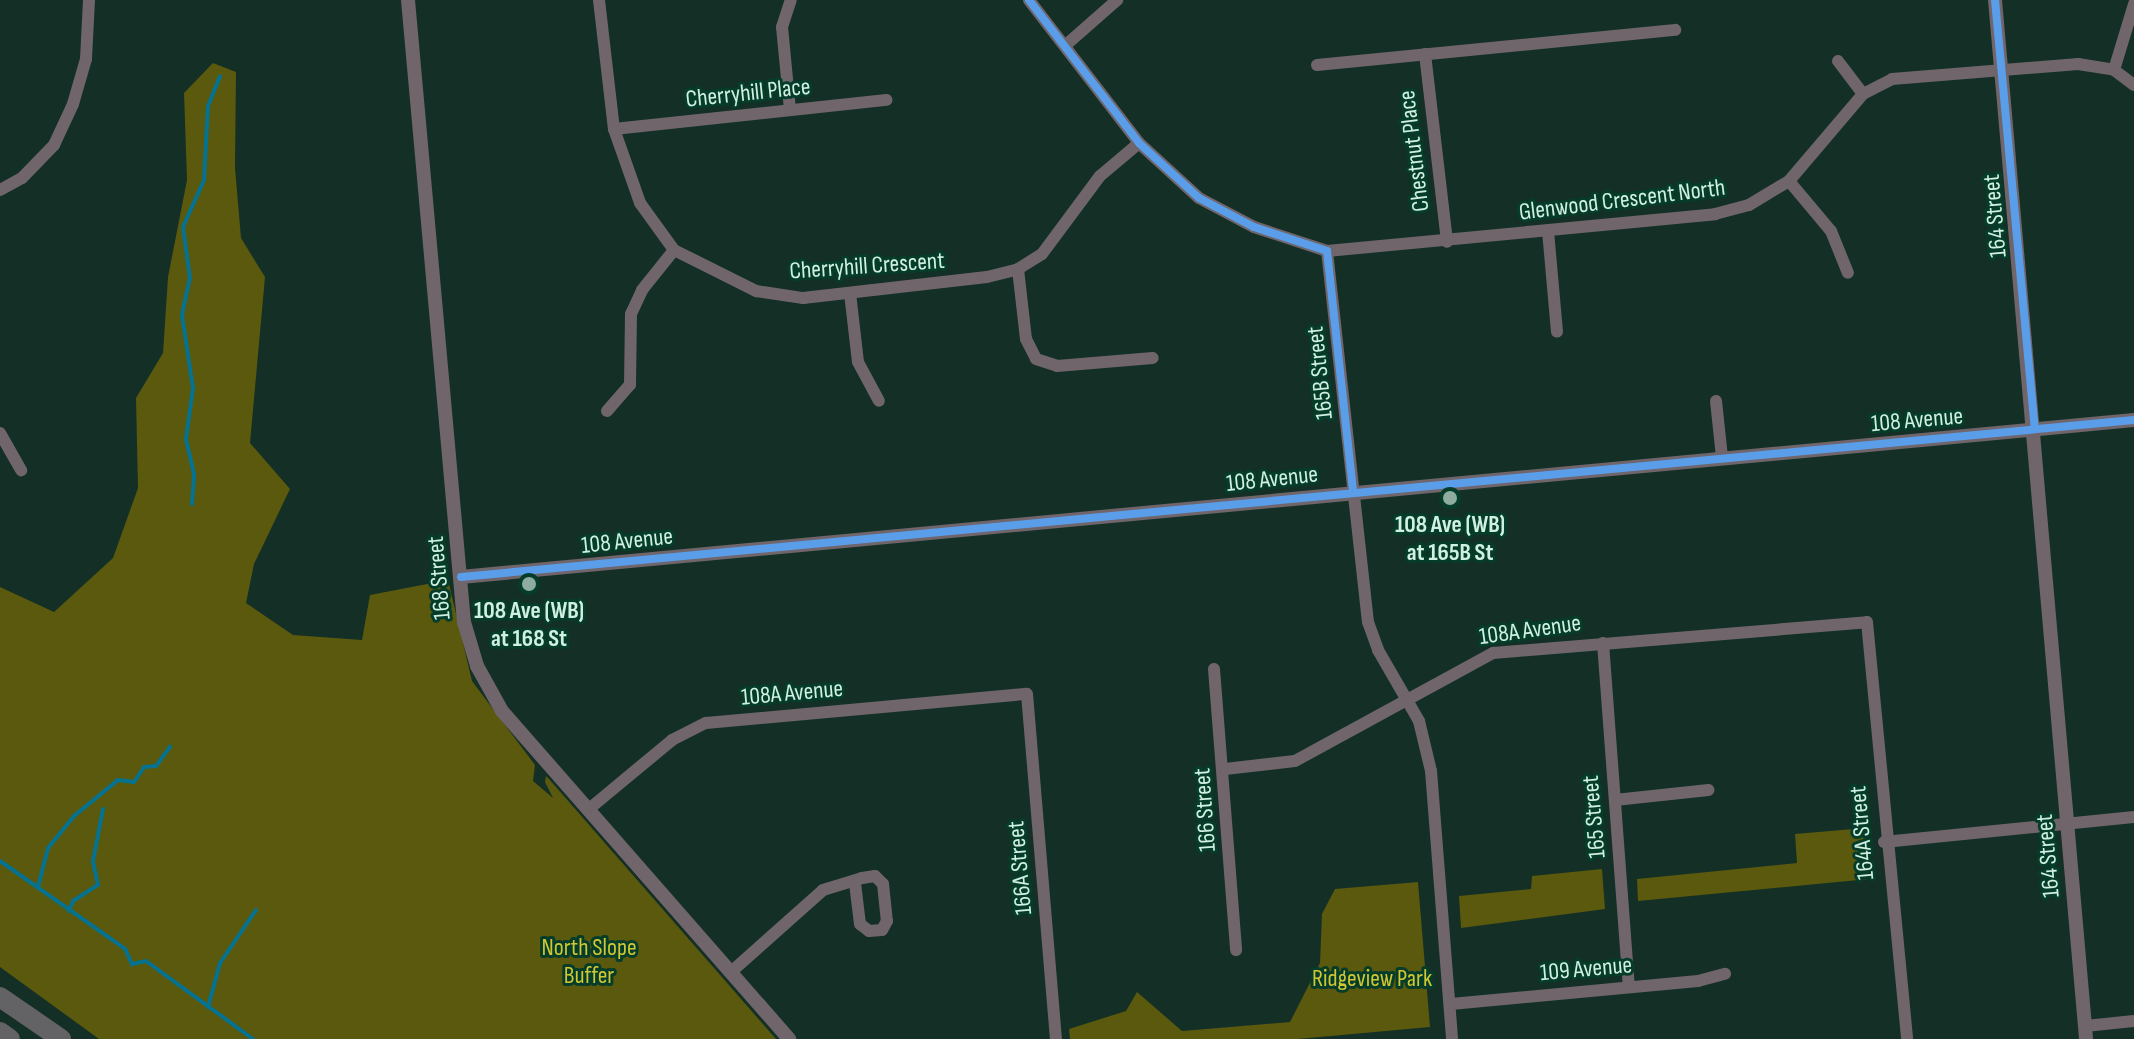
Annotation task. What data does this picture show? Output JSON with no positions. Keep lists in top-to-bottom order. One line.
{"streets":{"street":["Cherryhill Place","Chestnut Place","Glenwood Crescent North","164 Street","Cherryhill Crescent","165B Street","108 Avenue","168 Street","108A Avenue","166 Street","165 Street","164A Street","166A Street","109 Avenue"]},"crossings":[["Cherryhill Place","Cherryhill Crescent"],["Chestnut Place","Glenwood Crescent North"],["Glenwood Crescent North","164 Street"],["Glenwood Crescent North","Cherryhill Crescent"],["Glenwood Crescent North","165B Street"],["164 Street","108 Avenue"],["165B Street","108 Avenue"],["165B Street","108A Avenue"],["165B Street","109 Avenue"],["108 Avenue","168 Street"],["168 Street","108A Avenue"],["108A Avenue","166 Street"],["108A Avenue","165 Street"],["108A Avenue","164A Street"],["108A Avenue","166A Street"],["165 Street","109 Avenue"]],"parks":["North Slope Buffer","Ridgeview Park"],"places":["108 Ave (WB) at 165B St","108 Ave (WB) at 168 St"]}
